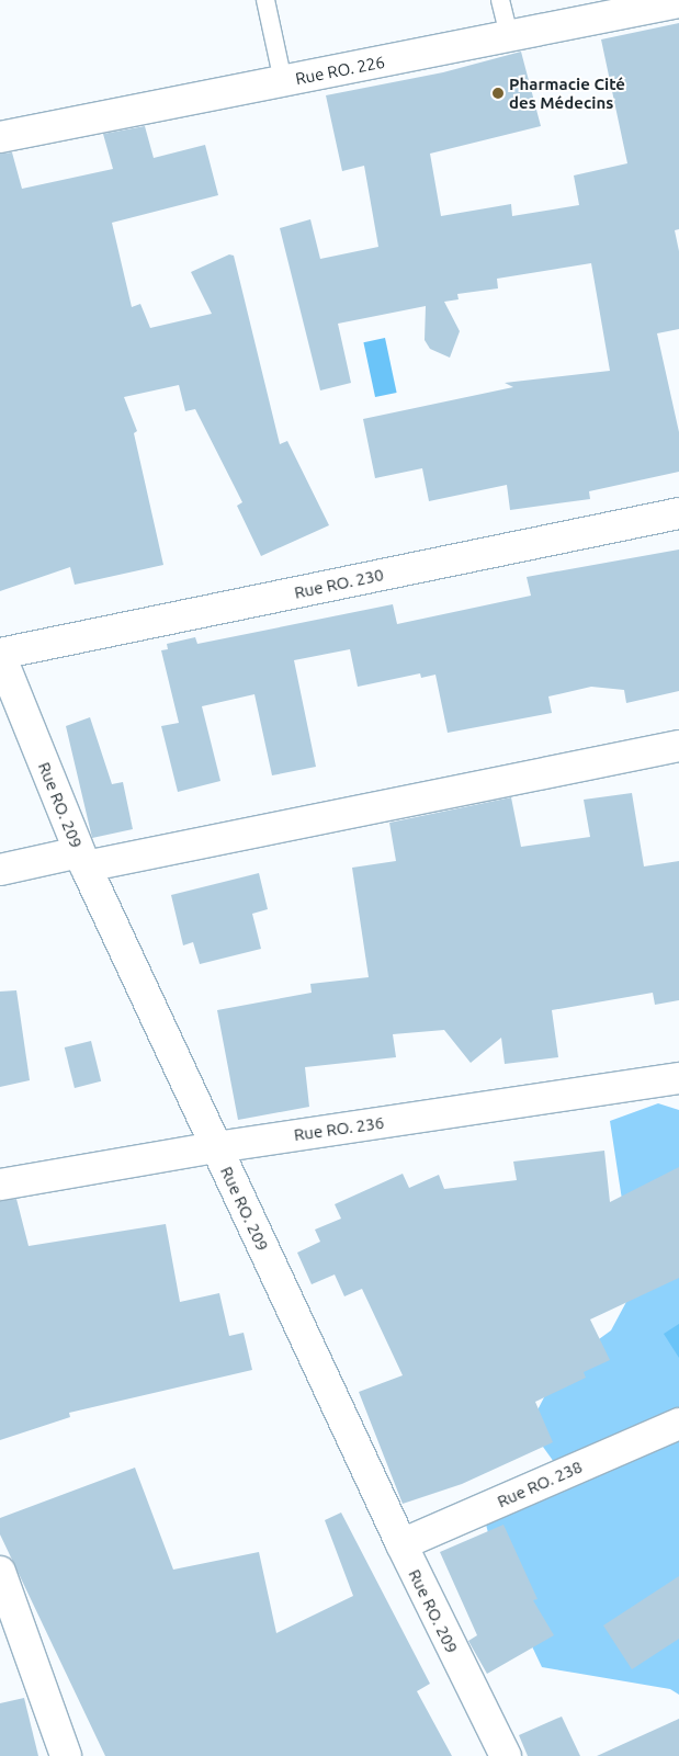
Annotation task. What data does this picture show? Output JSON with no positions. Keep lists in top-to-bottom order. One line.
{"streets":{"street":["Rue RO. 226","Rue RO. 230","Rue RO. 209","Rue RO. 236","Rue RO. 238"]},"crossings":[["Rue RO. 230","Rue RO. 209"],["Rue RO. 209","Rue RO. 236"],["Rue RO. 209","Rue RO. 238"]],"places":["Pharmacie Cité des Médecins"]}
